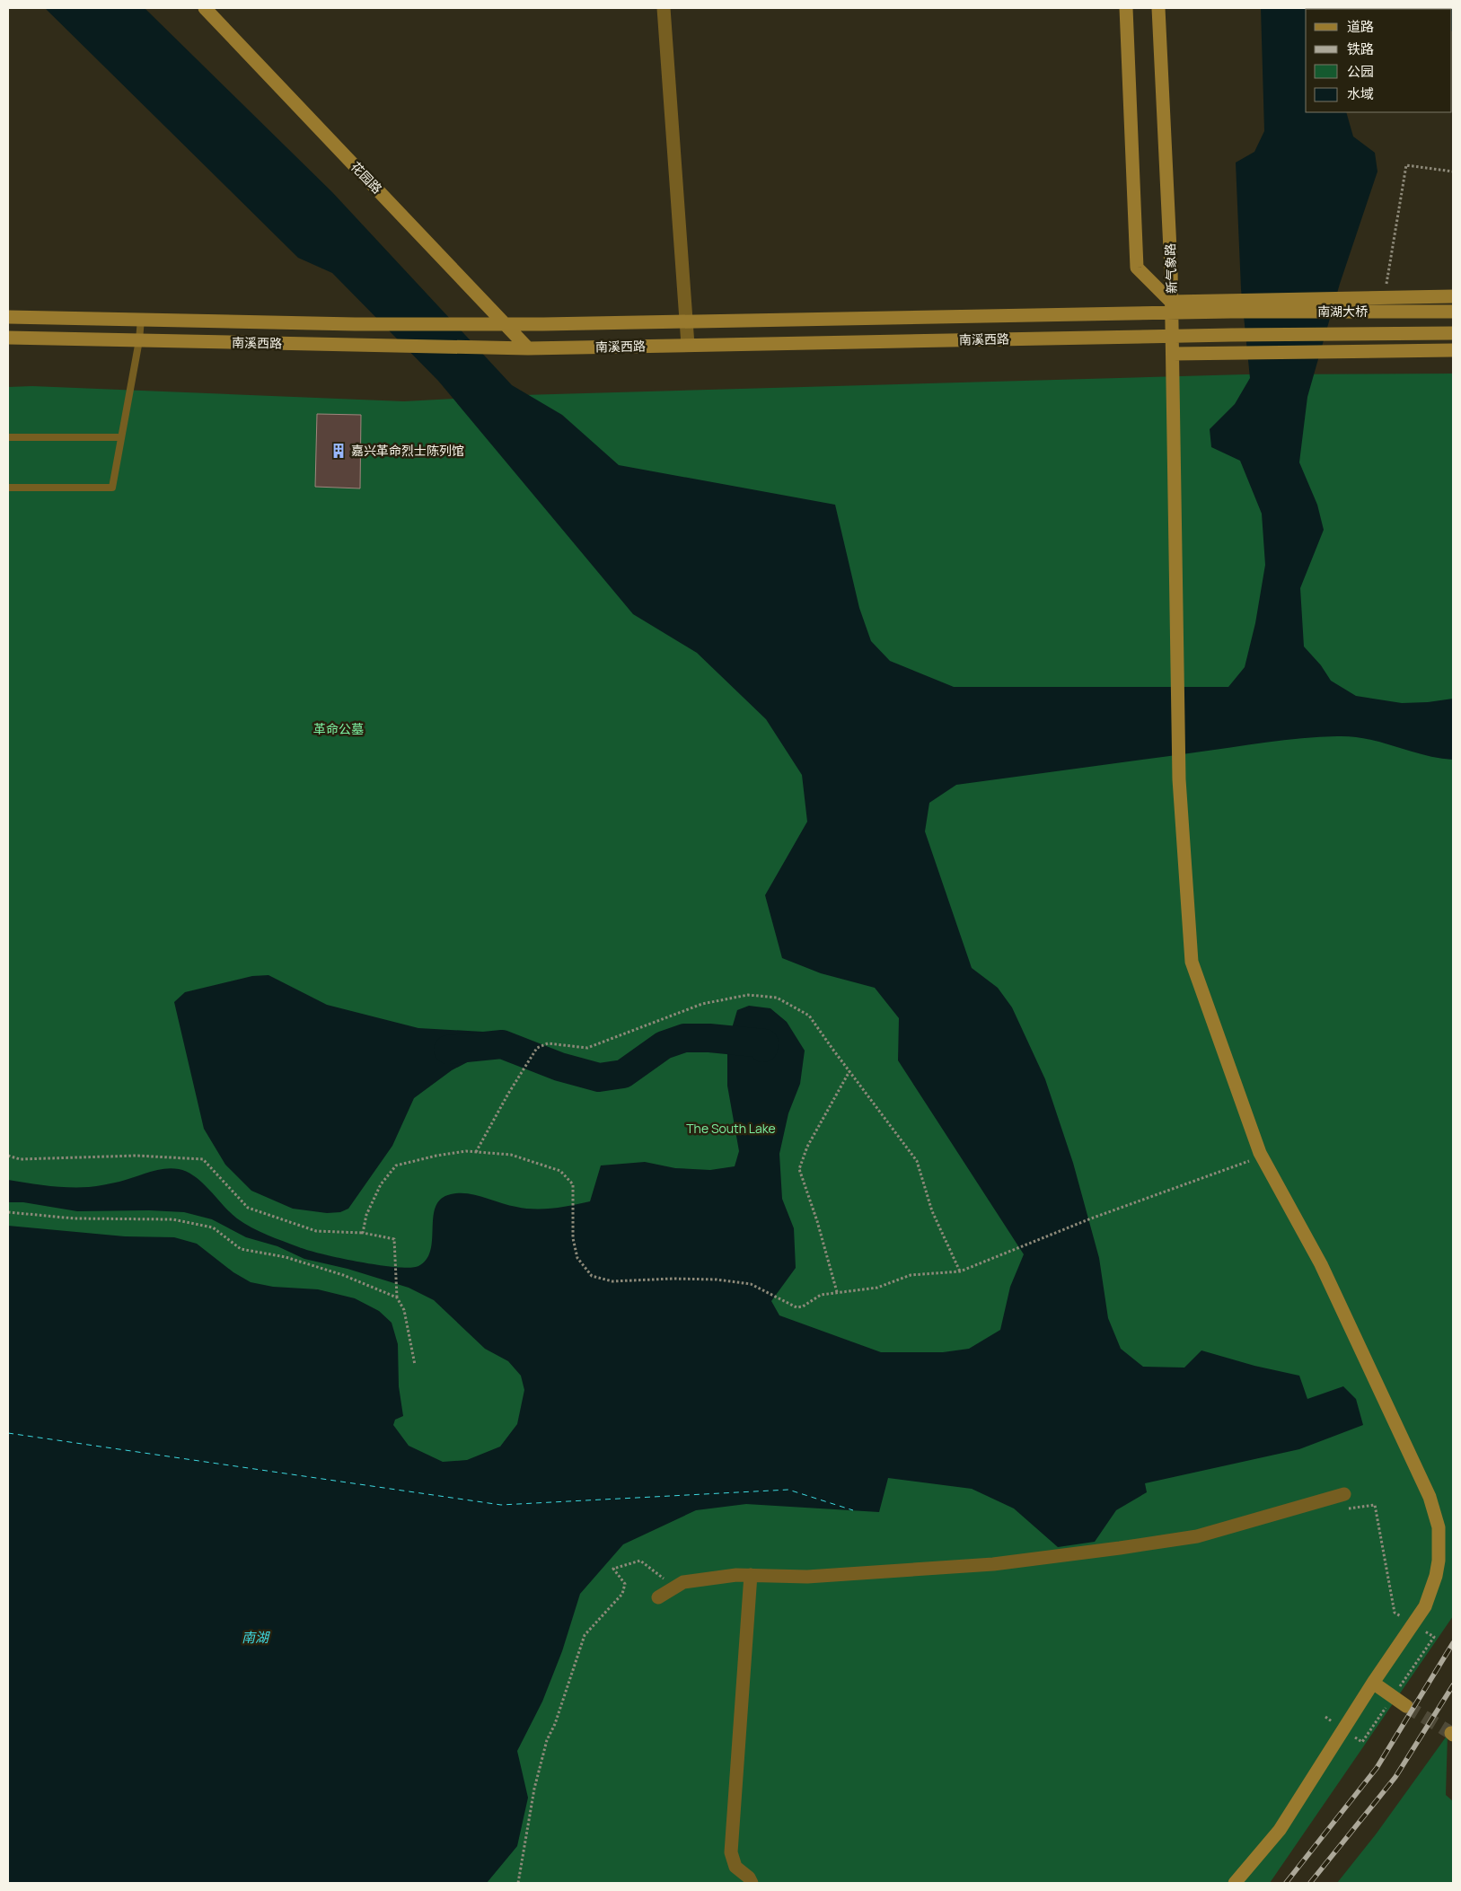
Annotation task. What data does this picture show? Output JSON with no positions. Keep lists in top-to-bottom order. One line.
{"streets":{"main road":["花园路","新气象路","南湖大桥","南溪西路"]},"crossings":[["花园路","南溪西路"],["新气象路","南溪西路"],["南湖大桥","南溪西路"]],"water":["南湖"],"parks":["革命公墓","The South Lake"],"places":{"building":["嘉兴革命烈士陈列馆"]},"legend":["道路","铁路","公园","水域"]}
